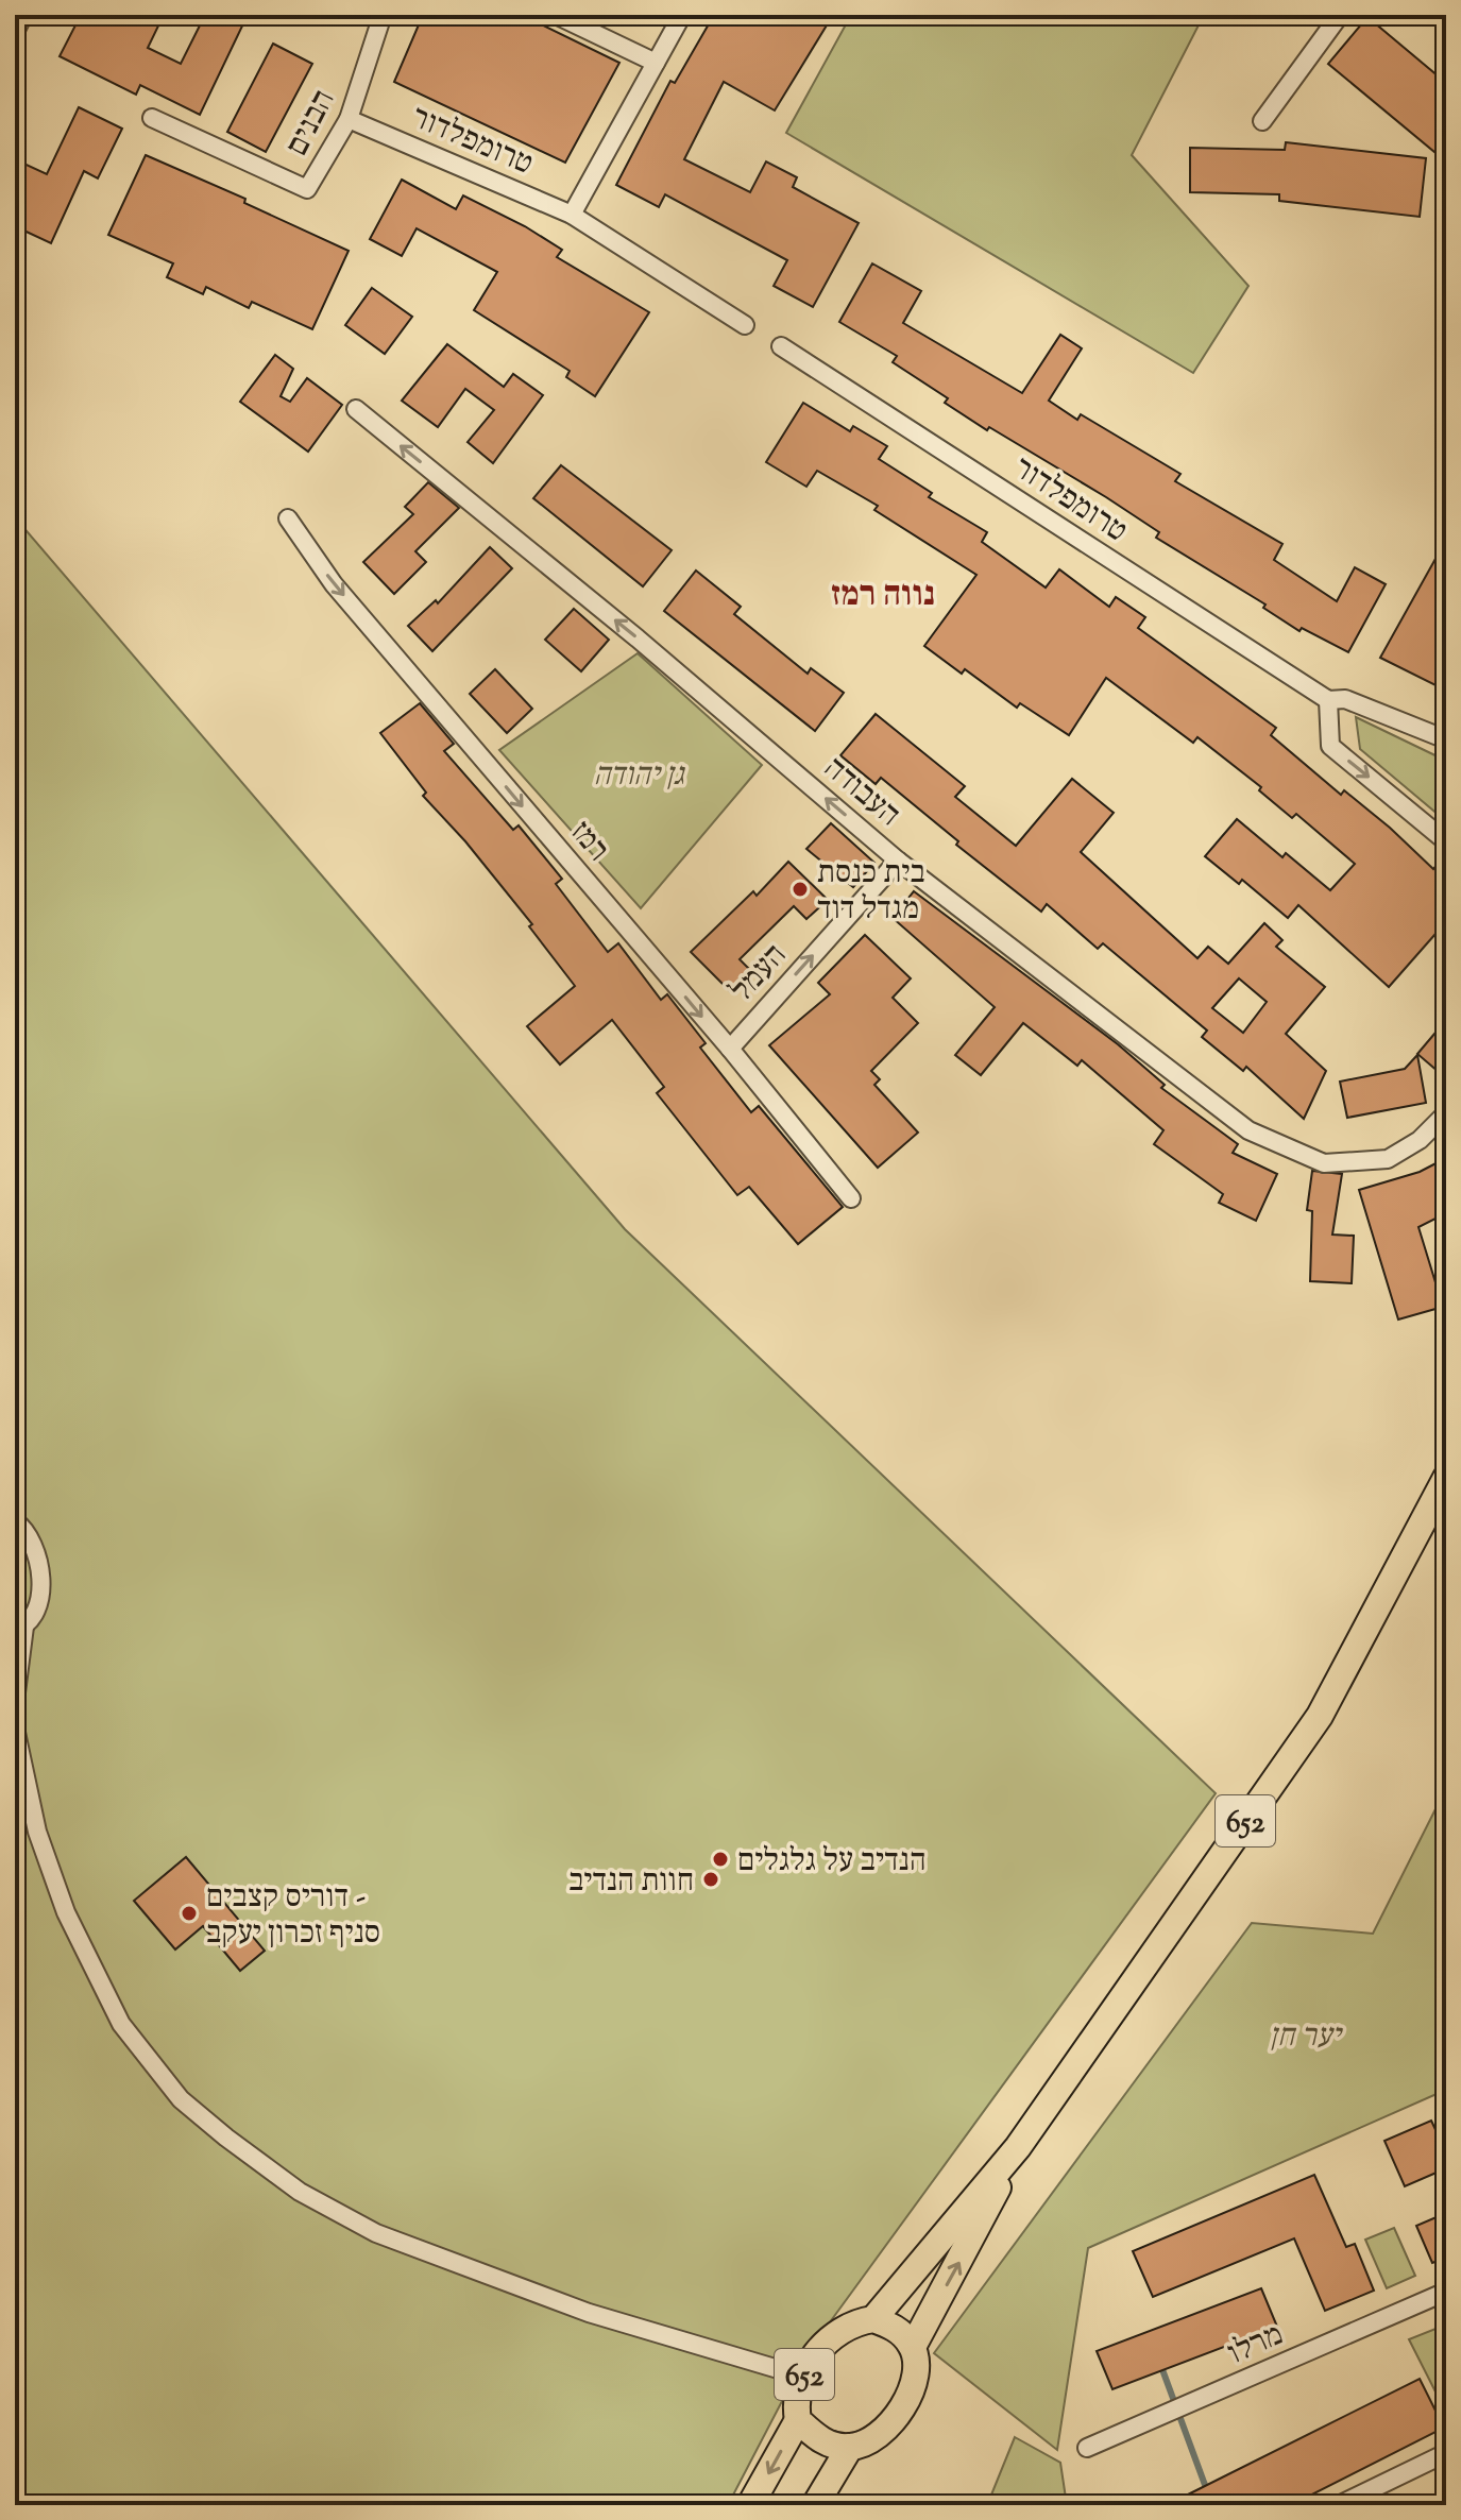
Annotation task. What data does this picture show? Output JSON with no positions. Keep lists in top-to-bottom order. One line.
{"streets":{"main road":["652"],"street":["הבנים","טרומפלדור","העבודה","רמז","העמל","מרלו"]},"crossings":[["הבנים","טרומפלדור"],["העבודה","העמל"],["רמז","העמל"]],"one_way":["העבודה","רמז","העמל"],"districts":["נווה רמז"],"parks":["גן יהודה","יער חן"],"places":["בית כנסת מגדל דוד","הנדיב על גלגלים","חוות הנדיב","דוריס קצבים - סניף זכרון יעקב"]}
